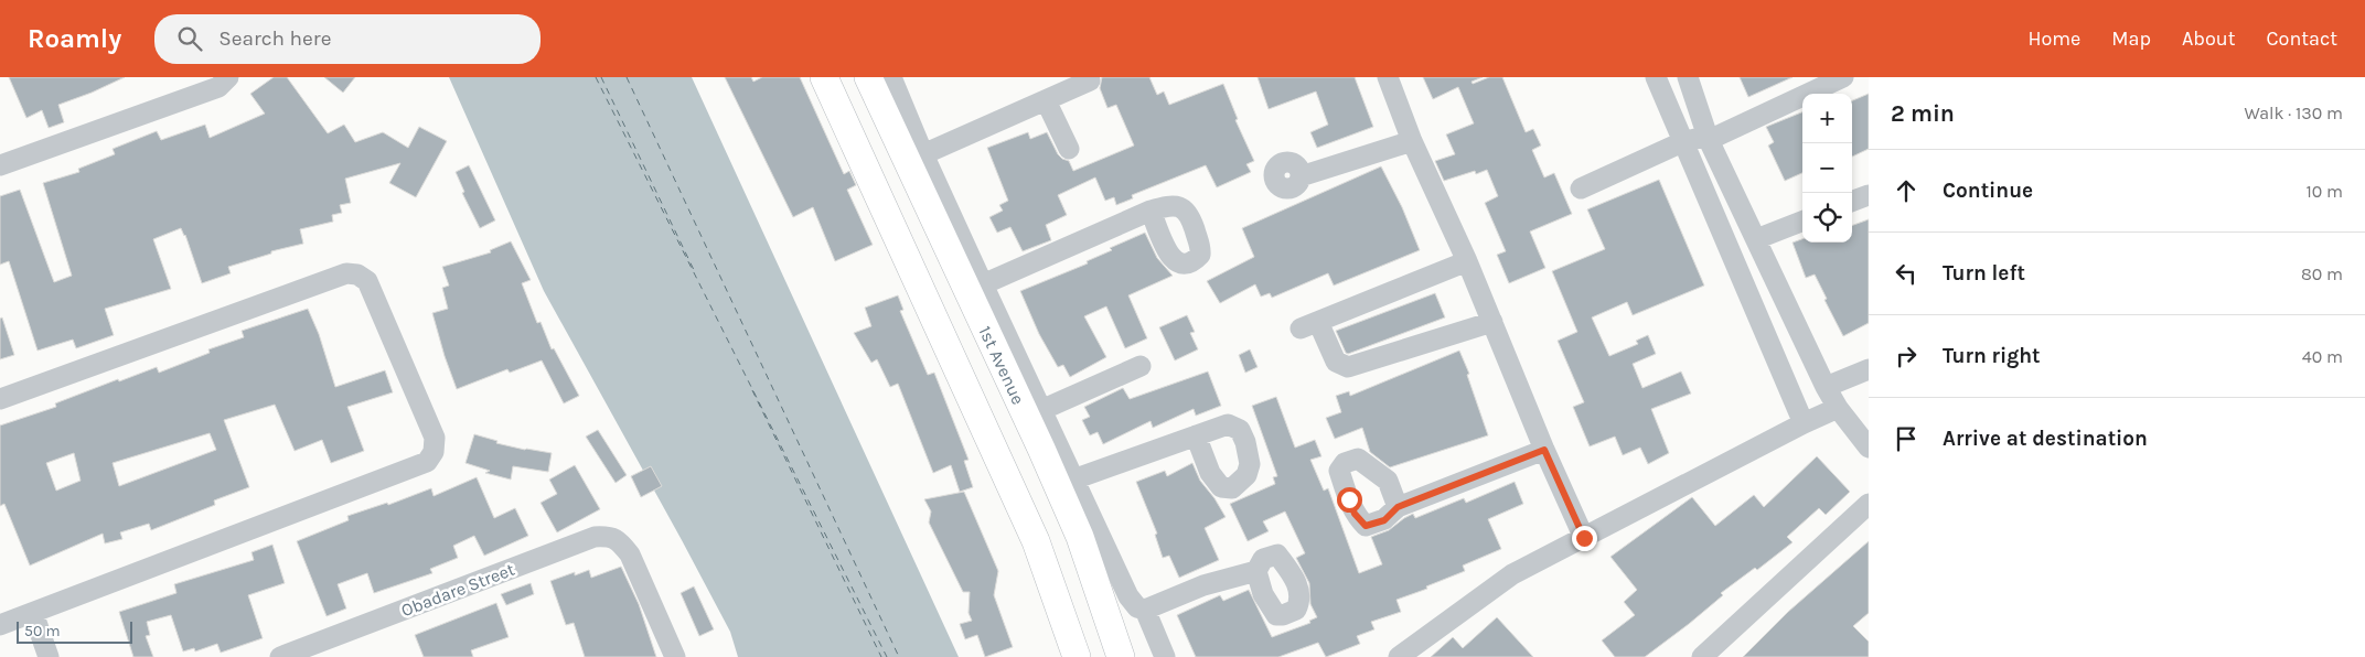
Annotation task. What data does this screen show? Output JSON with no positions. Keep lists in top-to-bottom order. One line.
{"streets":{"main road":["1st Avenue"],"street":["Obadare Street"]},"scale_bar":"50 m","page":{"header":"Roamly","search":"Search here","nav":["Home","Map","About","Contact"],"heading":["2 min","Walk · 130 m"],"map_buttons":["+","−"],"list":[["Continue","10 m"],["Turn left","80 m"],["Turn right","40 m"],"Arrive at destination"],"scale":"50 m"}}
